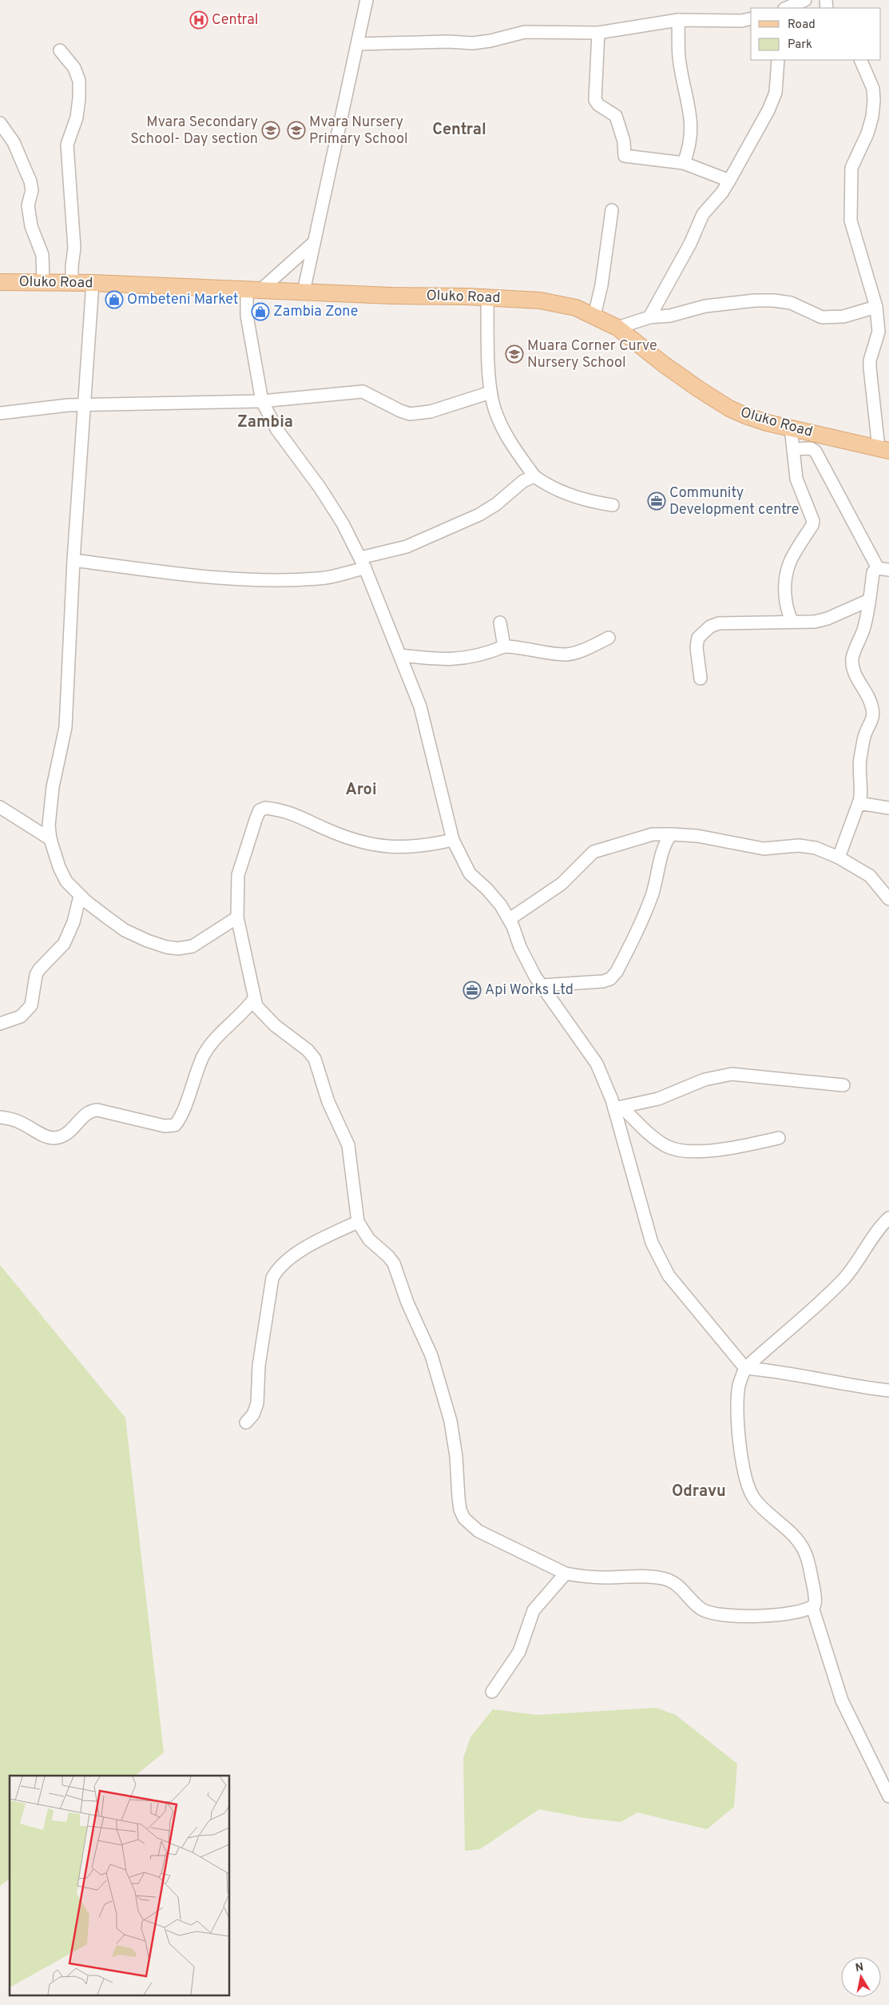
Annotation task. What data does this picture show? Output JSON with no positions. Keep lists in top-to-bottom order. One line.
{"streets":{"main road":["Oluko Road"]},"districts":["Central","Zambia","Aroi","Odravu"],"places":{"hospital":["Central"],"school or university":["Mvara Secondary School- Day section","Mvara Nursery Primary School","Muara Corner Curve Nursery School"],"shop":["Ombeteni Market","Zambia Zone"],"office":["Community Development centre","Api Works Ltd"]},"legend":["Road","Park"],"north":"top"}
